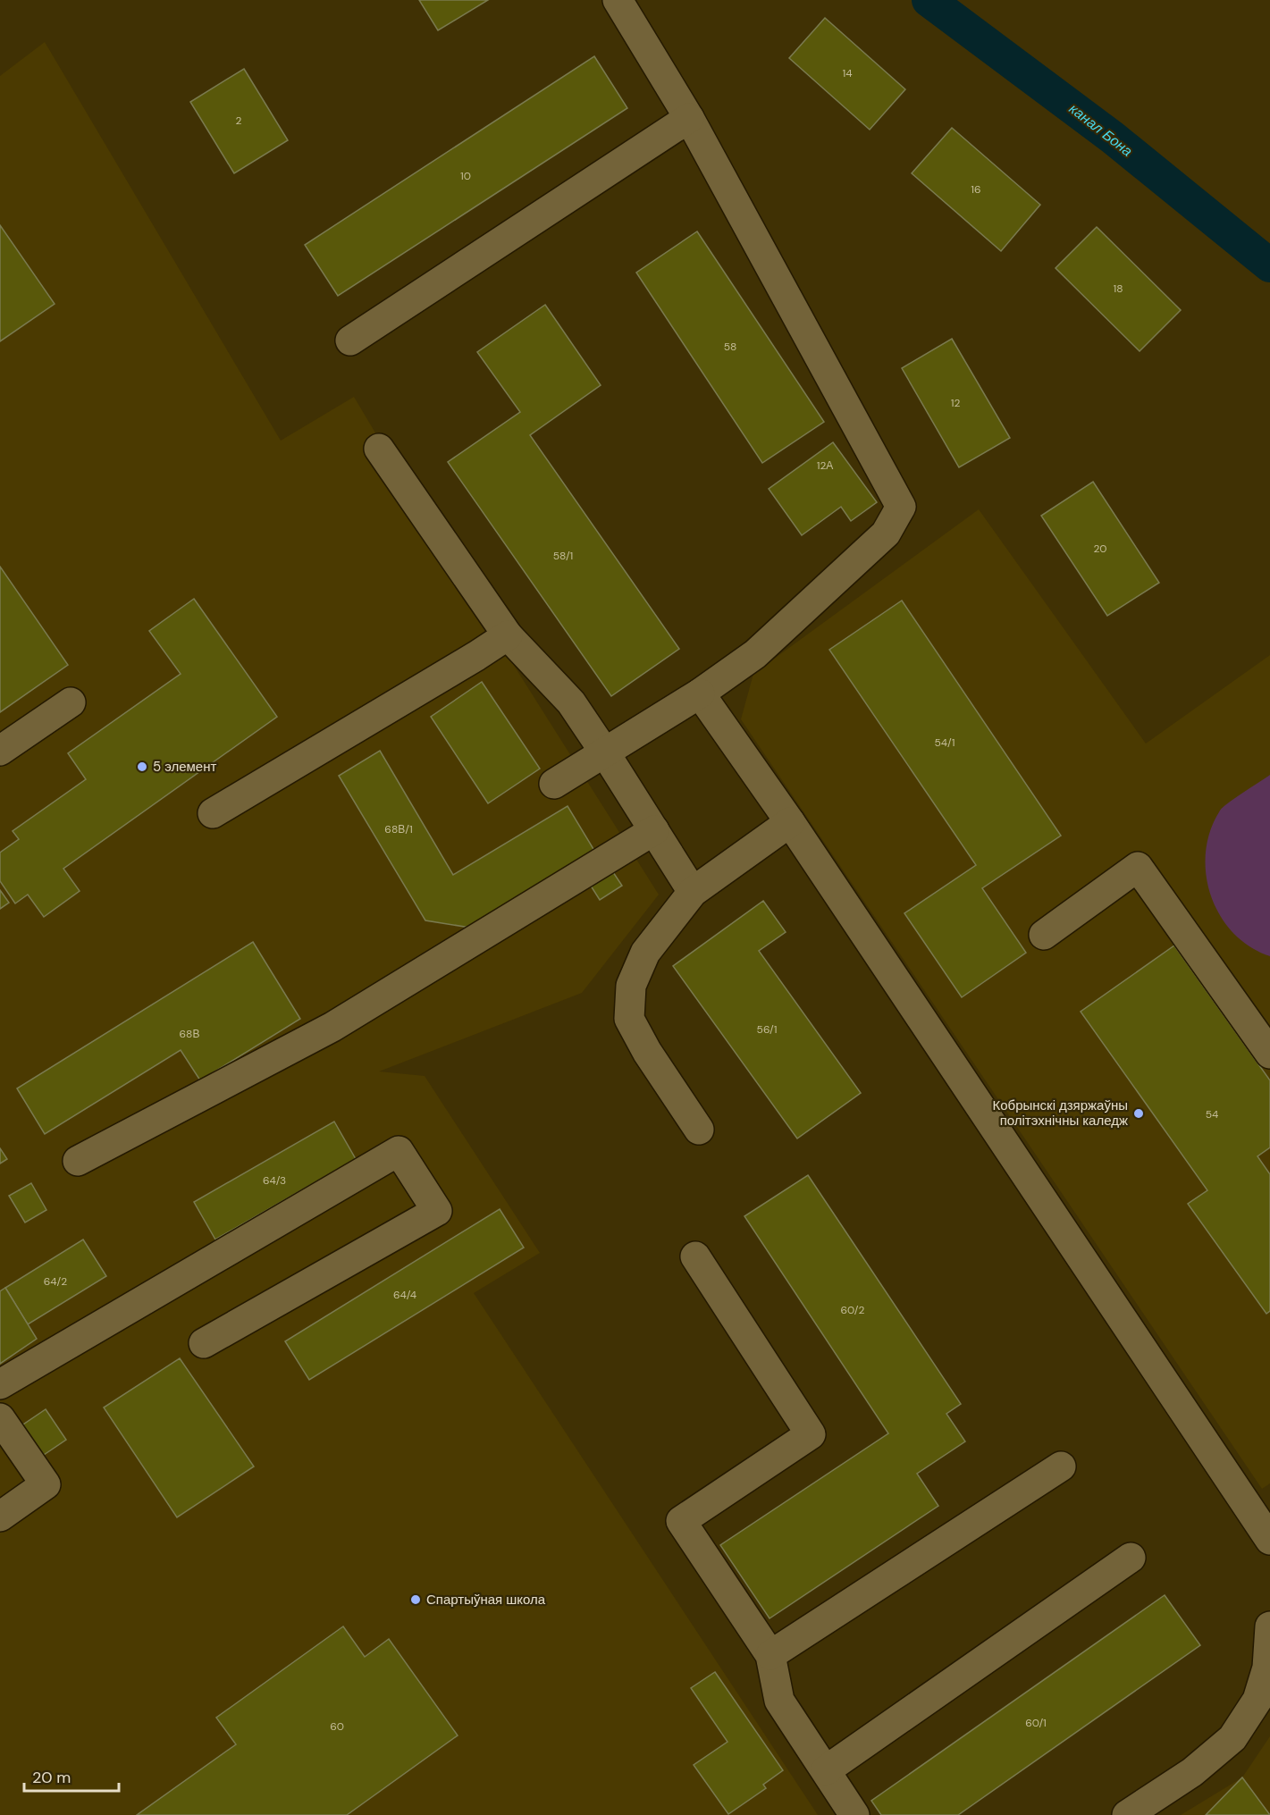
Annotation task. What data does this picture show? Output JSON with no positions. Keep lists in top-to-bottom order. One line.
{"water":["канал Бона"],"places":["5 элемент","Кобрынскі дзяржаўны політэхнічны каледж","Спартыўная школа"],"house_numbers":["14","2","10","16","18","58","12","12А","20","58/1","54/1","68В/1","56/1","68В","54","64/3","64/2","64/4","60/2","60/1","60"],"scale_bar":"20 m"}
